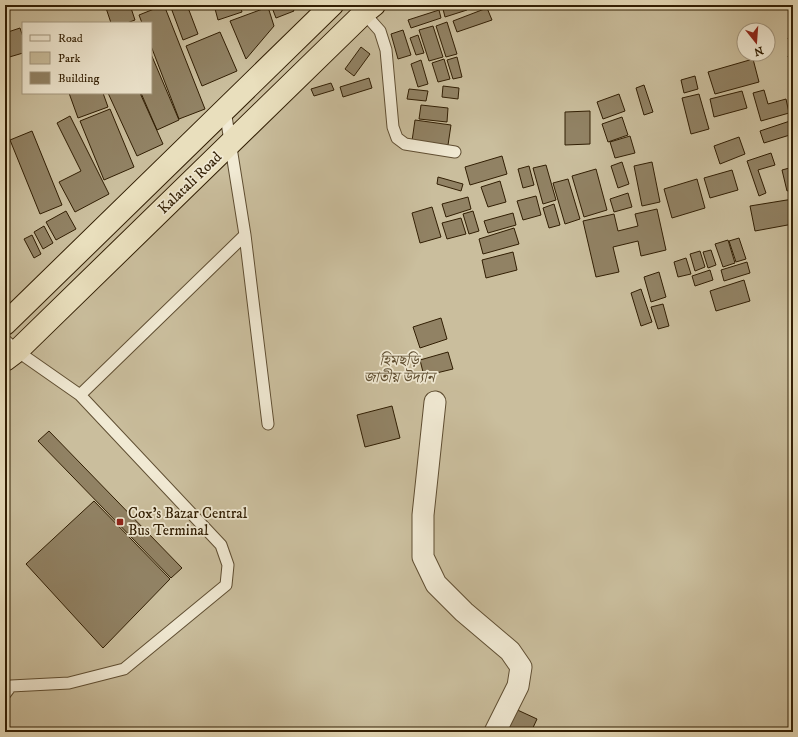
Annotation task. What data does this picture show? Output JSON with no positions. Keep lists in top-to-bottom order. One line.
{"streets":{"highway":["Kalatali Road"]},"parks":["হিমছড়ি জাতীয় উদ্যান"],"places":{"transit":["Cox's Bazar Central Bus Terminal"]},"legend":["Road","Park","Building"],"north":"bottom"}
